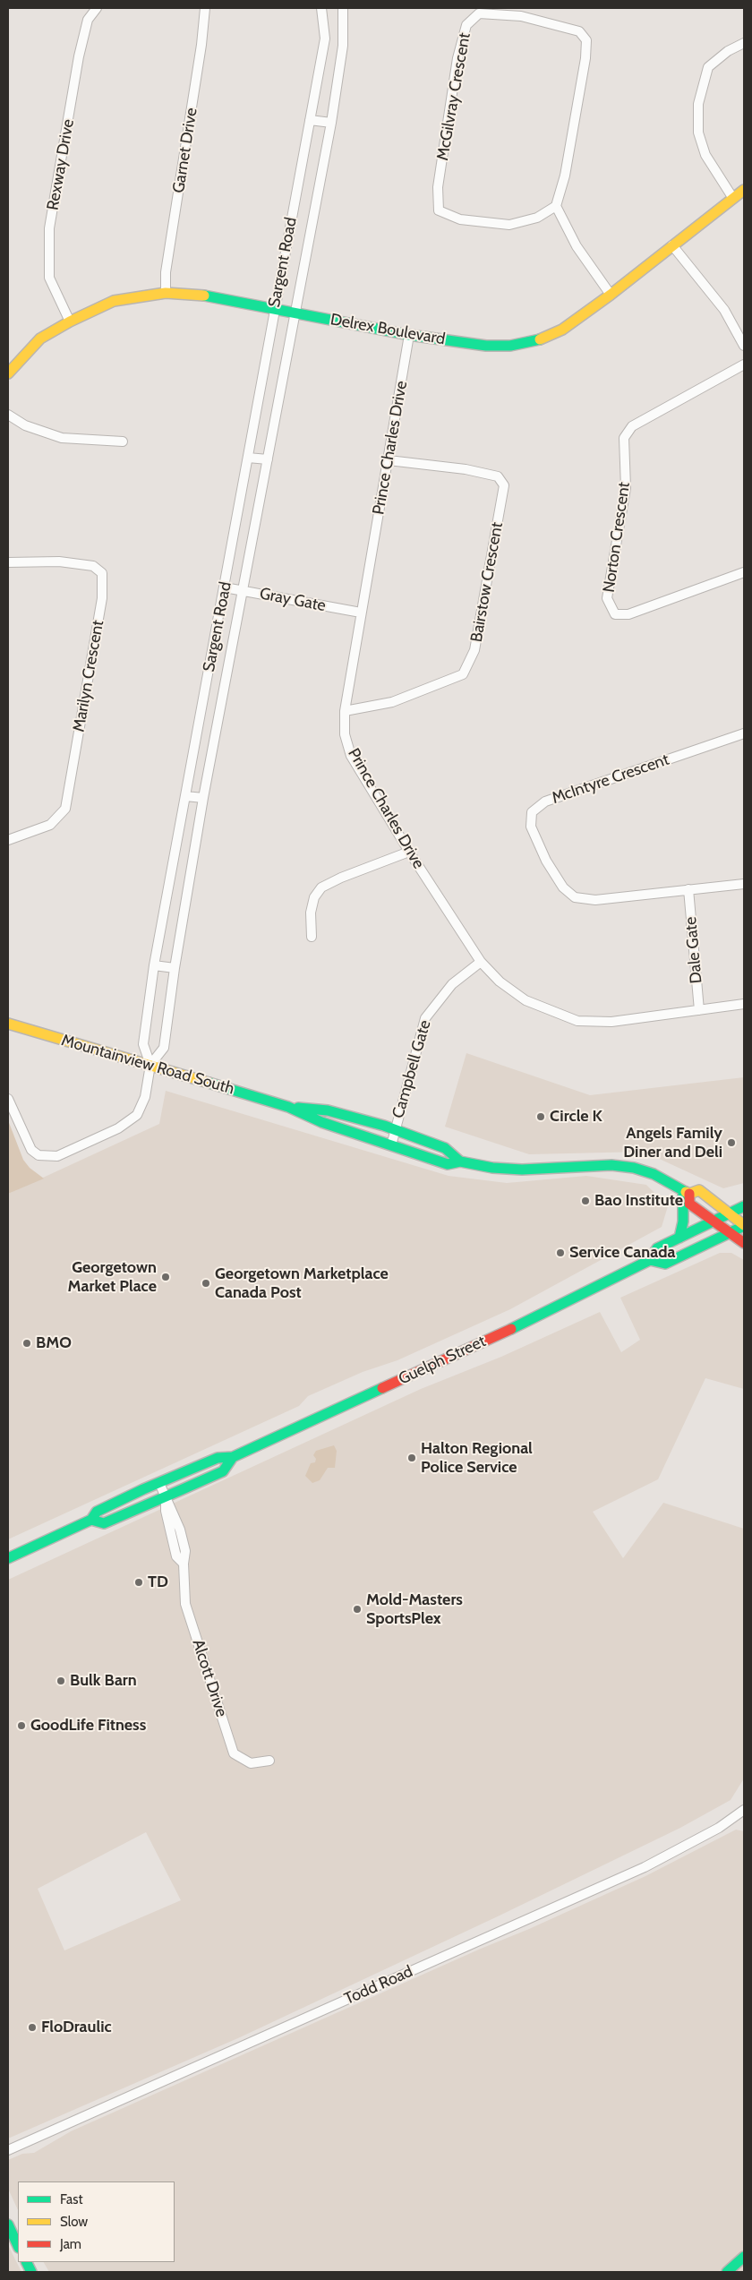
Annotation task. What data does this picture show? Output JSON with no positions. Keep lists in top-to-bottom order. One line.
{"streets":{"main road":["Delrex Boulevard","Mountainview Road South","Guelph Street"],"street":["McGilvray Crescent","Garnet Drive","Rexway Drive","Sargent Road","Prince Charles Drive","Norton Crescent","Bairstow Crescent","Gray Gate","Marilyn Crescent","McIntyre Crescent","Dale Gate","Campbell Gate","Alcott Drive","Todd Road"]},"crossings":[["Garnet Drive","Delrex Boulevard"],["Rexway Drive","Delrex Boulevard"],["Sargent Road","Delrex Boulevard"],["Sargent Road","Gray Gate"],["Sargent Road","Mountainview Road South"],["Delrex Boulevard","Prince Charles Drive"],["Prince Charles Drive","Bairstow Crescent"],["Prince Charles Drive","Gray Gate"],["Prince Charles Drive","Dale Gate"],["Prince Charles Drive","Campbell Gate"],["McIntyre Crescent","Dale Gate"],["Mountainview Road South","Campbell Gate"],["Mountainview Road South","Guelph Street"],["Guelph Street","Alcott Drive"]],"places":["Circle K","Angels Family Diner and Deli","Bao Institute","Service Canada","Georgetown Market Place","Georgetown Marketplace Canada Post","BMO","Halton Regional Police Service","TD","Mold-Masters SportsPlex","Bulk Barn","GoodLife Fitness","FloDraulic"],"legend":["Fast","Slow","Jam"]}
